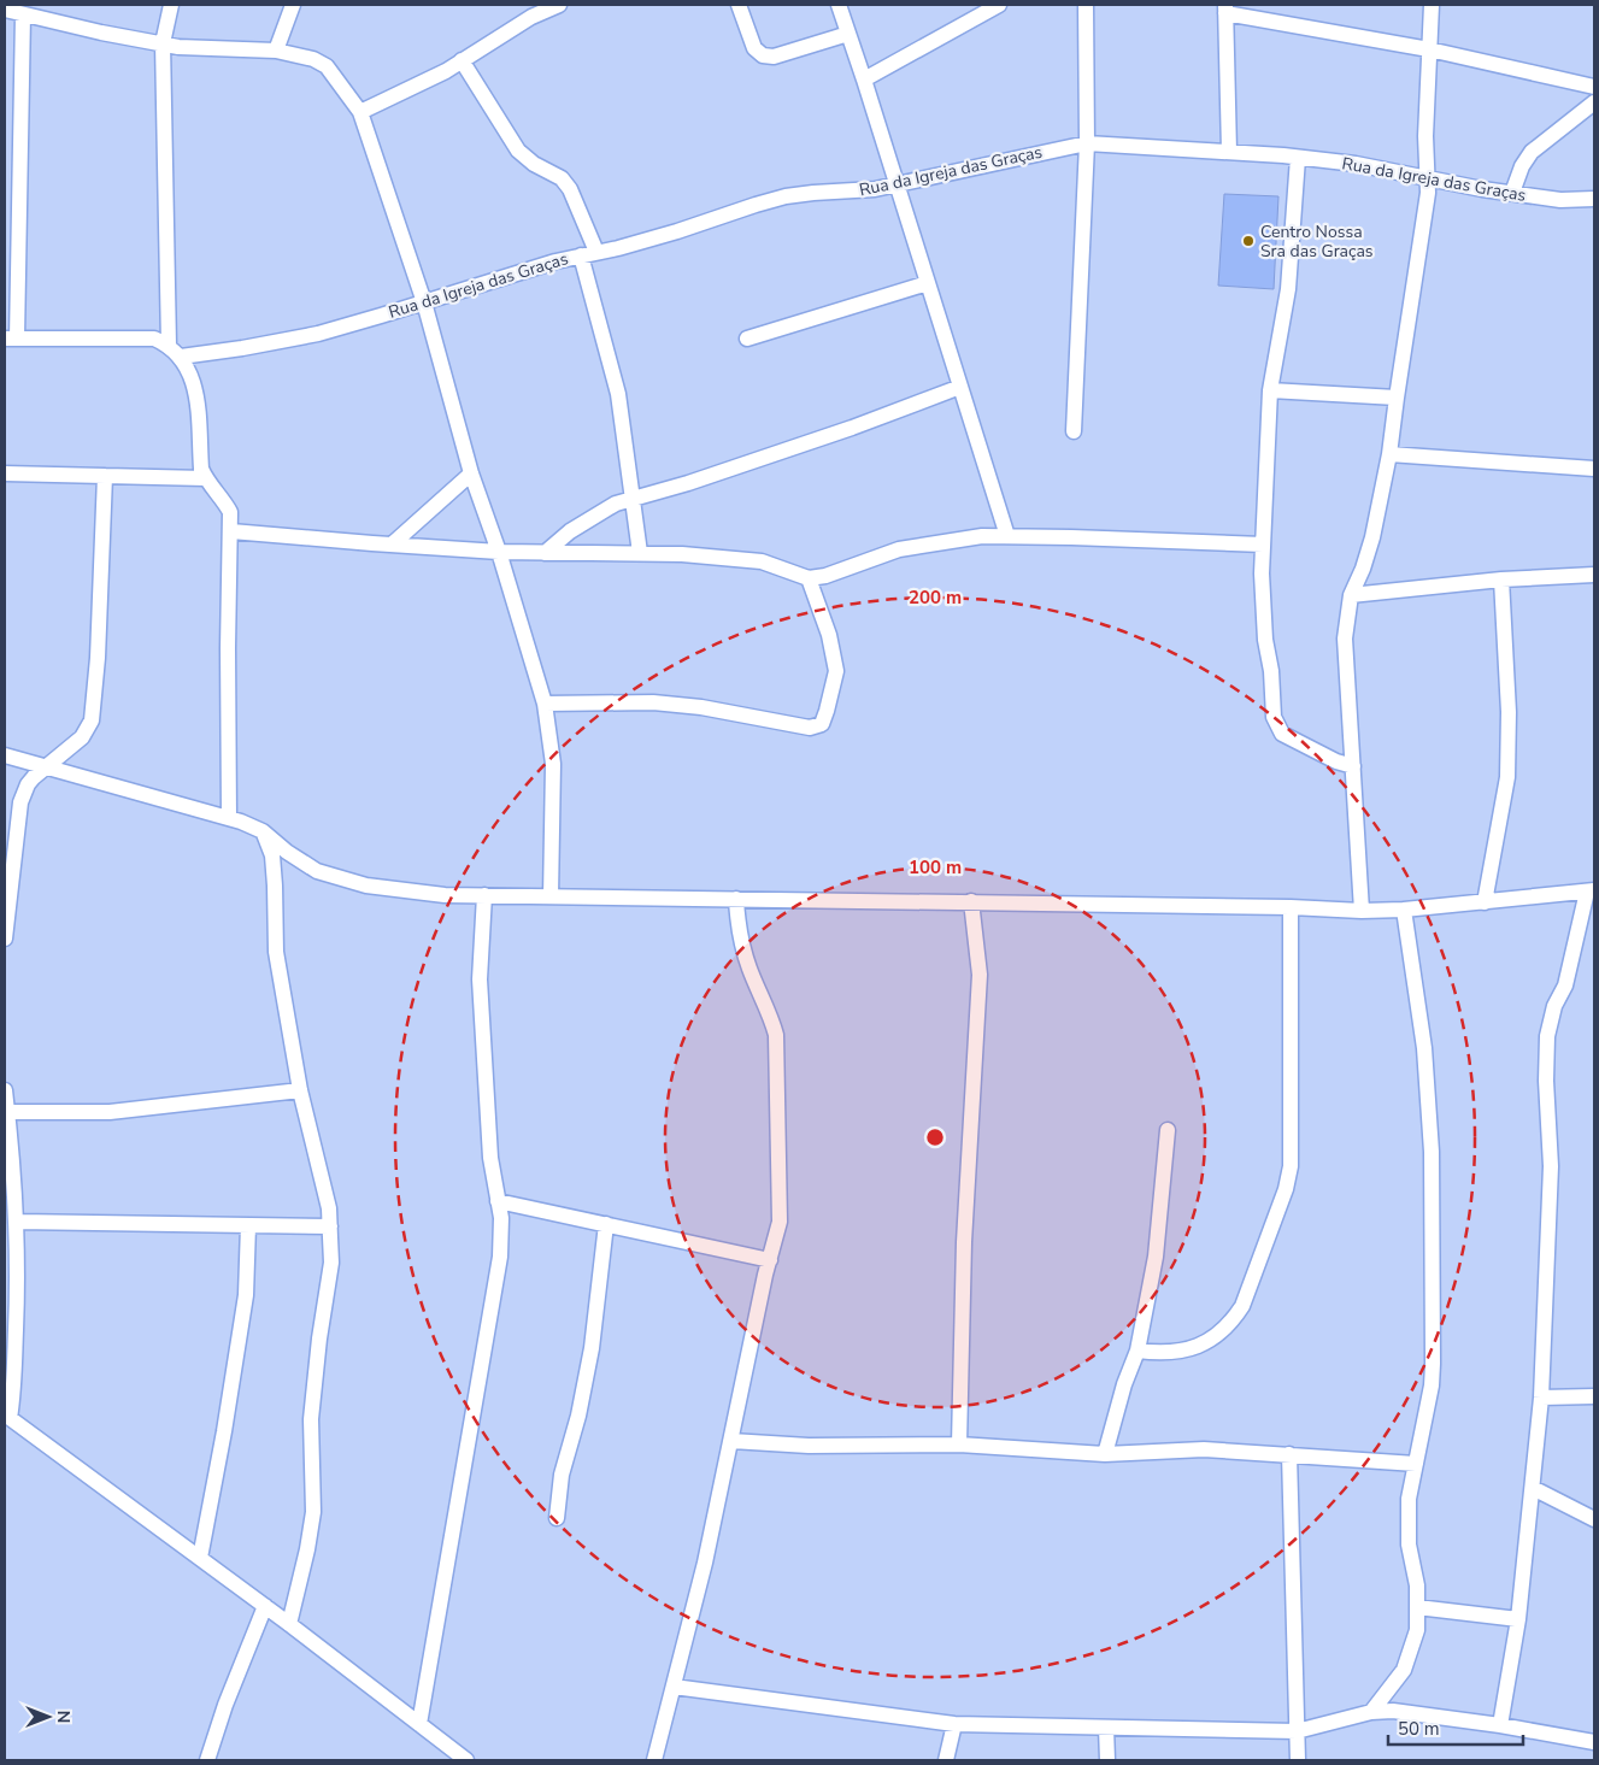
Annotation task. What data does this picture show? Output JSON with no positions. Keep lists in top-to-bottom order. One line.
{"streets":{"street":["Rua da Igreja das Graças"]},"places":["Centro Nossa Sra das Graças"],"scale_bar":"50 m","north":"right","rings":["200 m","100 m"]}
